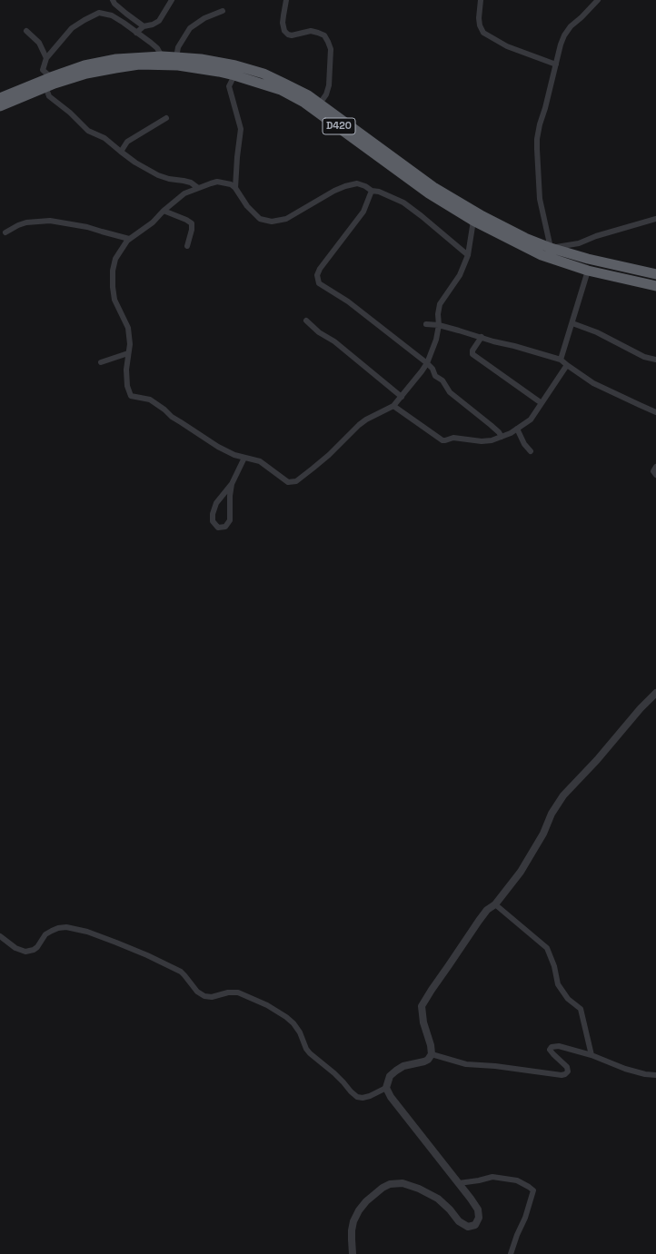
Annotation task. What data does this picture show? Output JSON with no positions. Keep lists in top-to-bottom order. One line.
{"streets":{"highway":["D420"]}}
